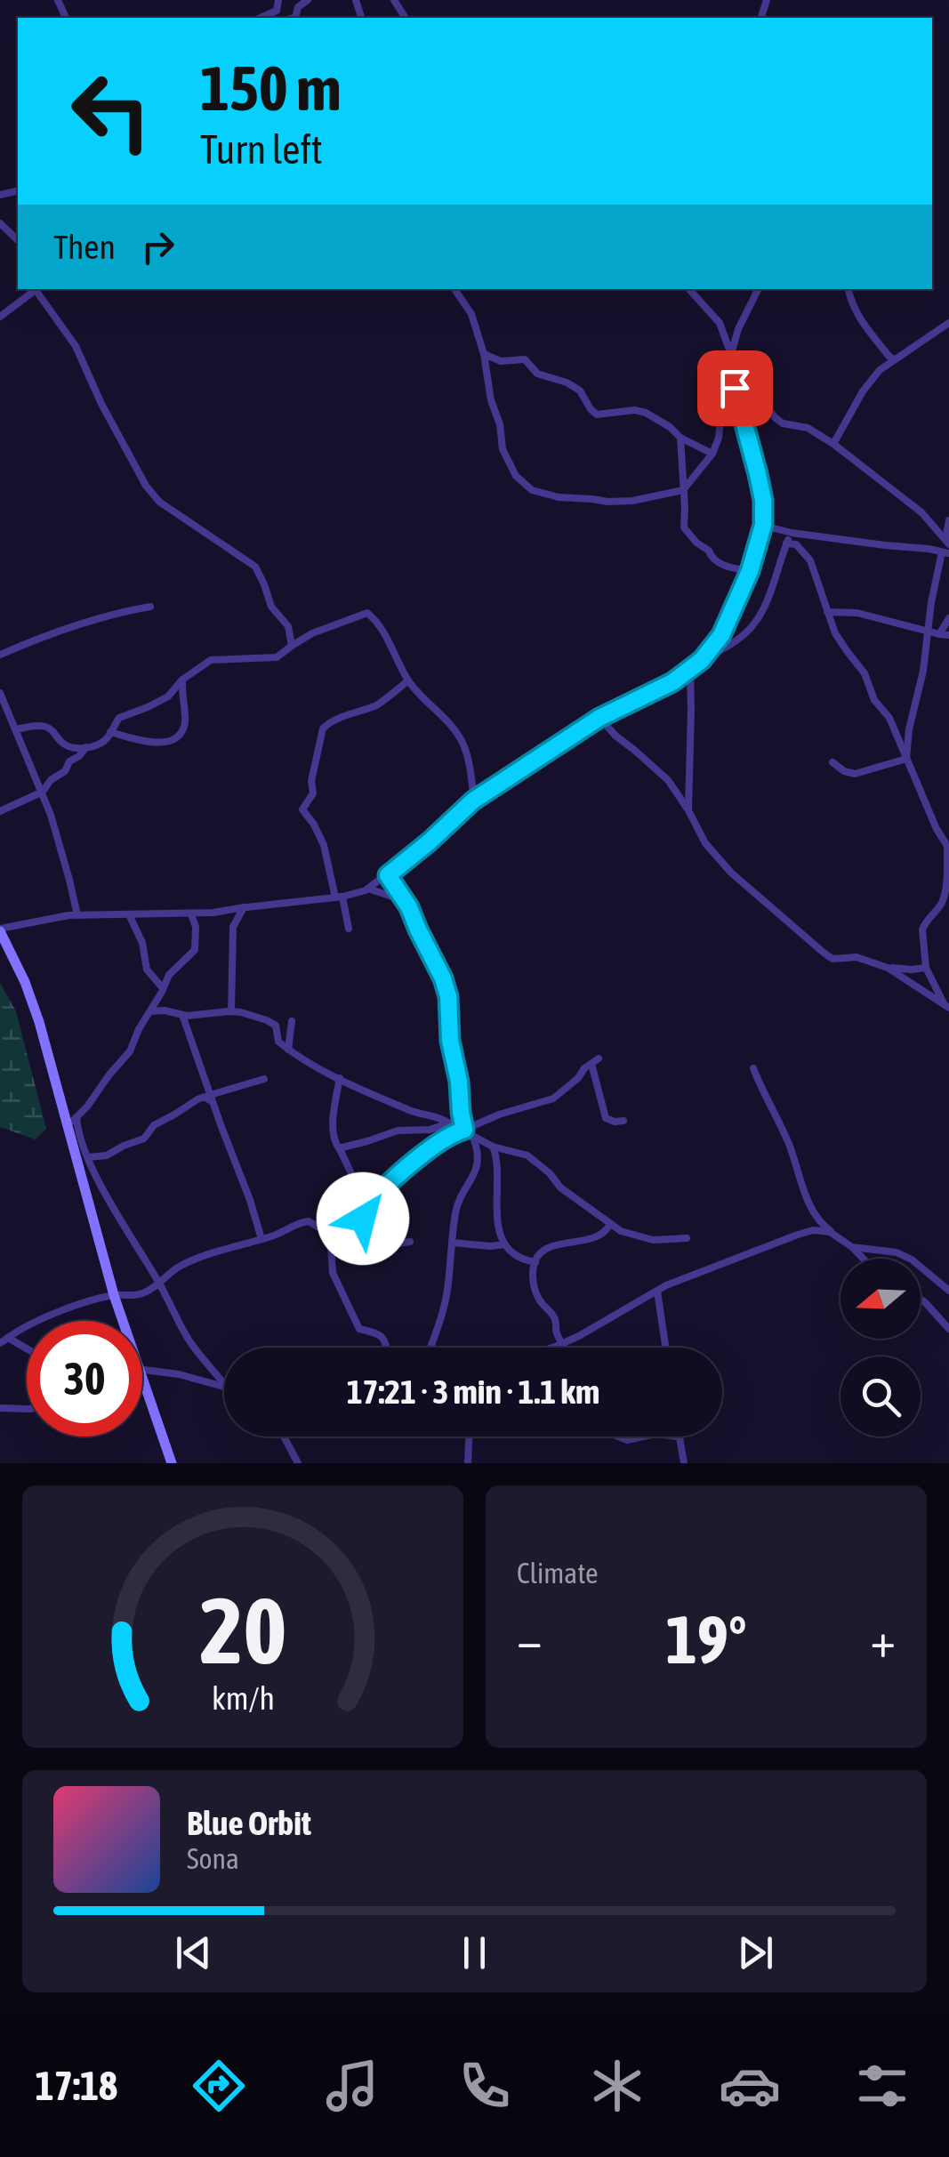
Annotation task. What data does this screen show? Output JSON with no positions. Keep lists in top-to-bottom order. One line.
{"north":"left","page":{"turn":["150 m","Turn left"],"then":"Then","limit":"30","trip":"17:21 · 3 min · 1.1 km","tile":"Climate","heat":["−","19°","+"],"song":["Blue Orbit","Sona"],"tabs":"17:18","gauge":["20","km/h"]}}
